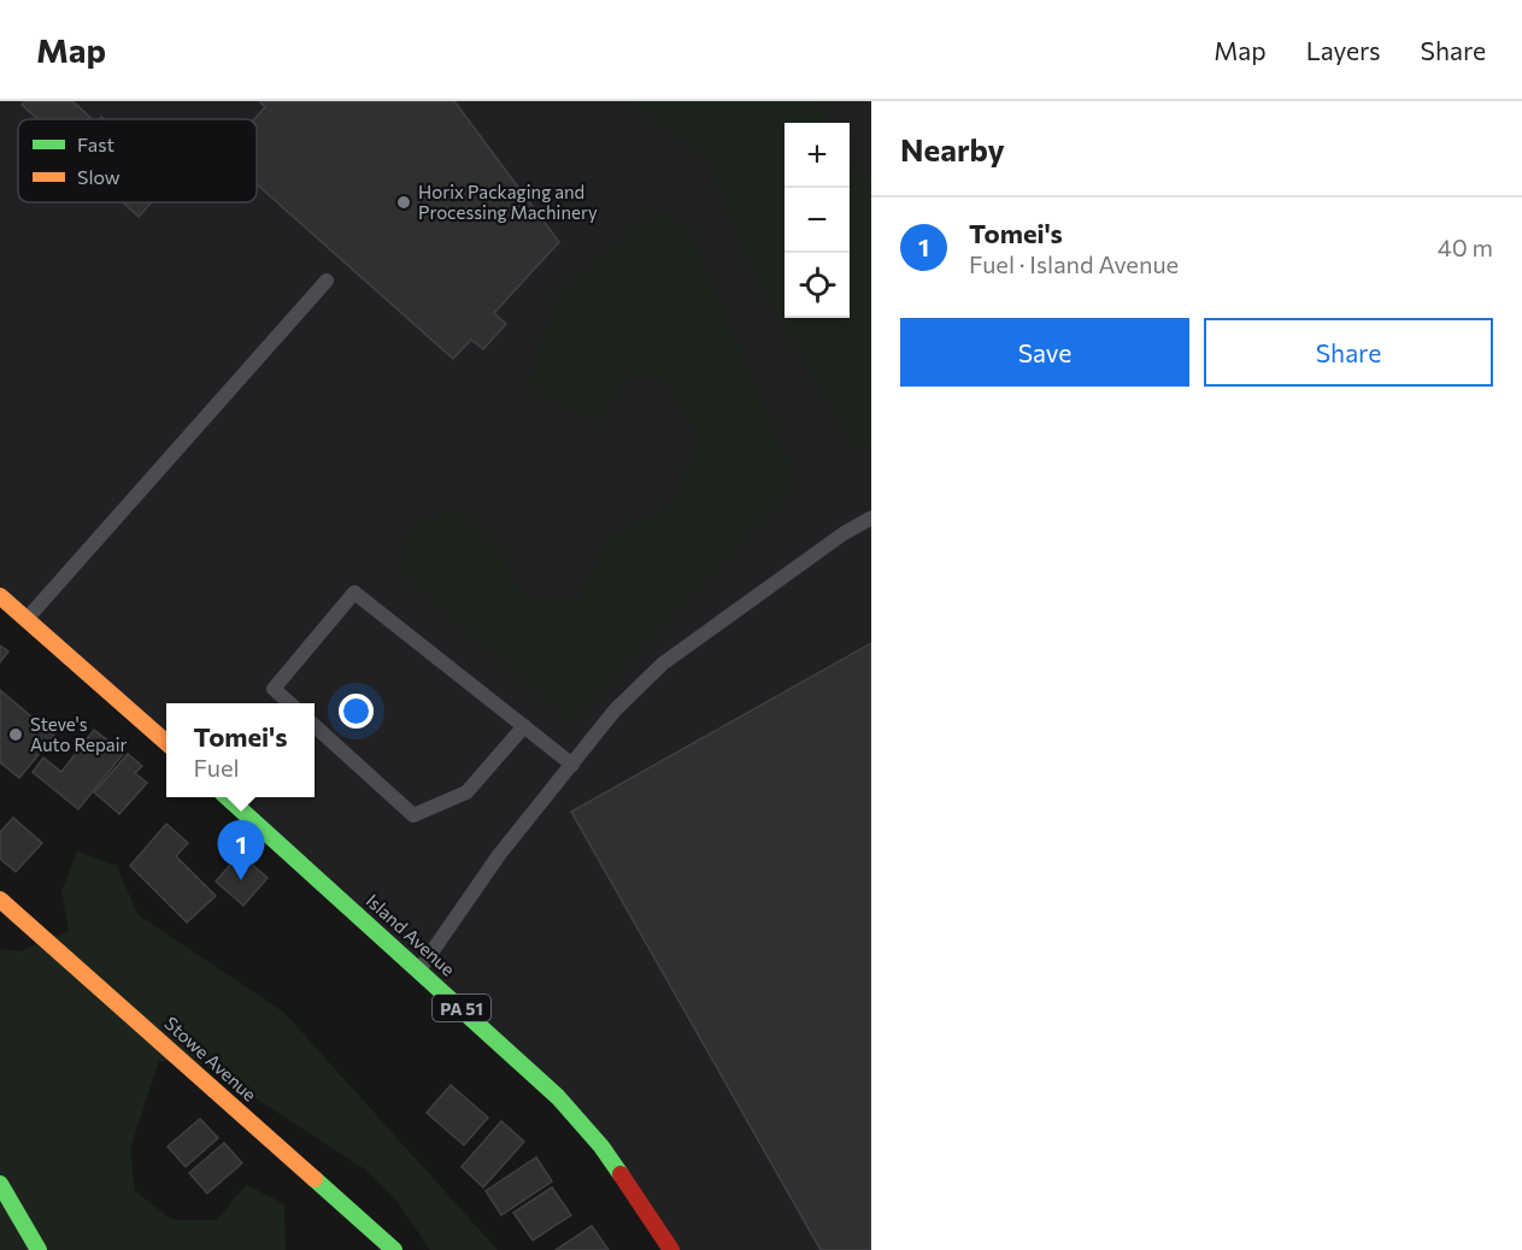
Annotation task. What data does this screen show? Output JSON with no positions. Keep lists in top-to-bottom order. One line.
{"streets":{"main road":["Island Avenue","PA 51","Stowe Avenue"]},"places":["Horix Packaging and Processing Machinery","Steve's Auto Repair"],"legend":["Fast","Slow"],"page":{"header":"Map","nav":["Map","Layers","Share"],"heading":"Nearby","map_buttons":["+","−"],"list":[{"mark":"1","name":"Tomei's","note":"Fuel · Island Avenue","value":"40 m"}],"buttons":["Save","Share"],"popup":["Tomei's","Fuel"],"pins":"1"}}
